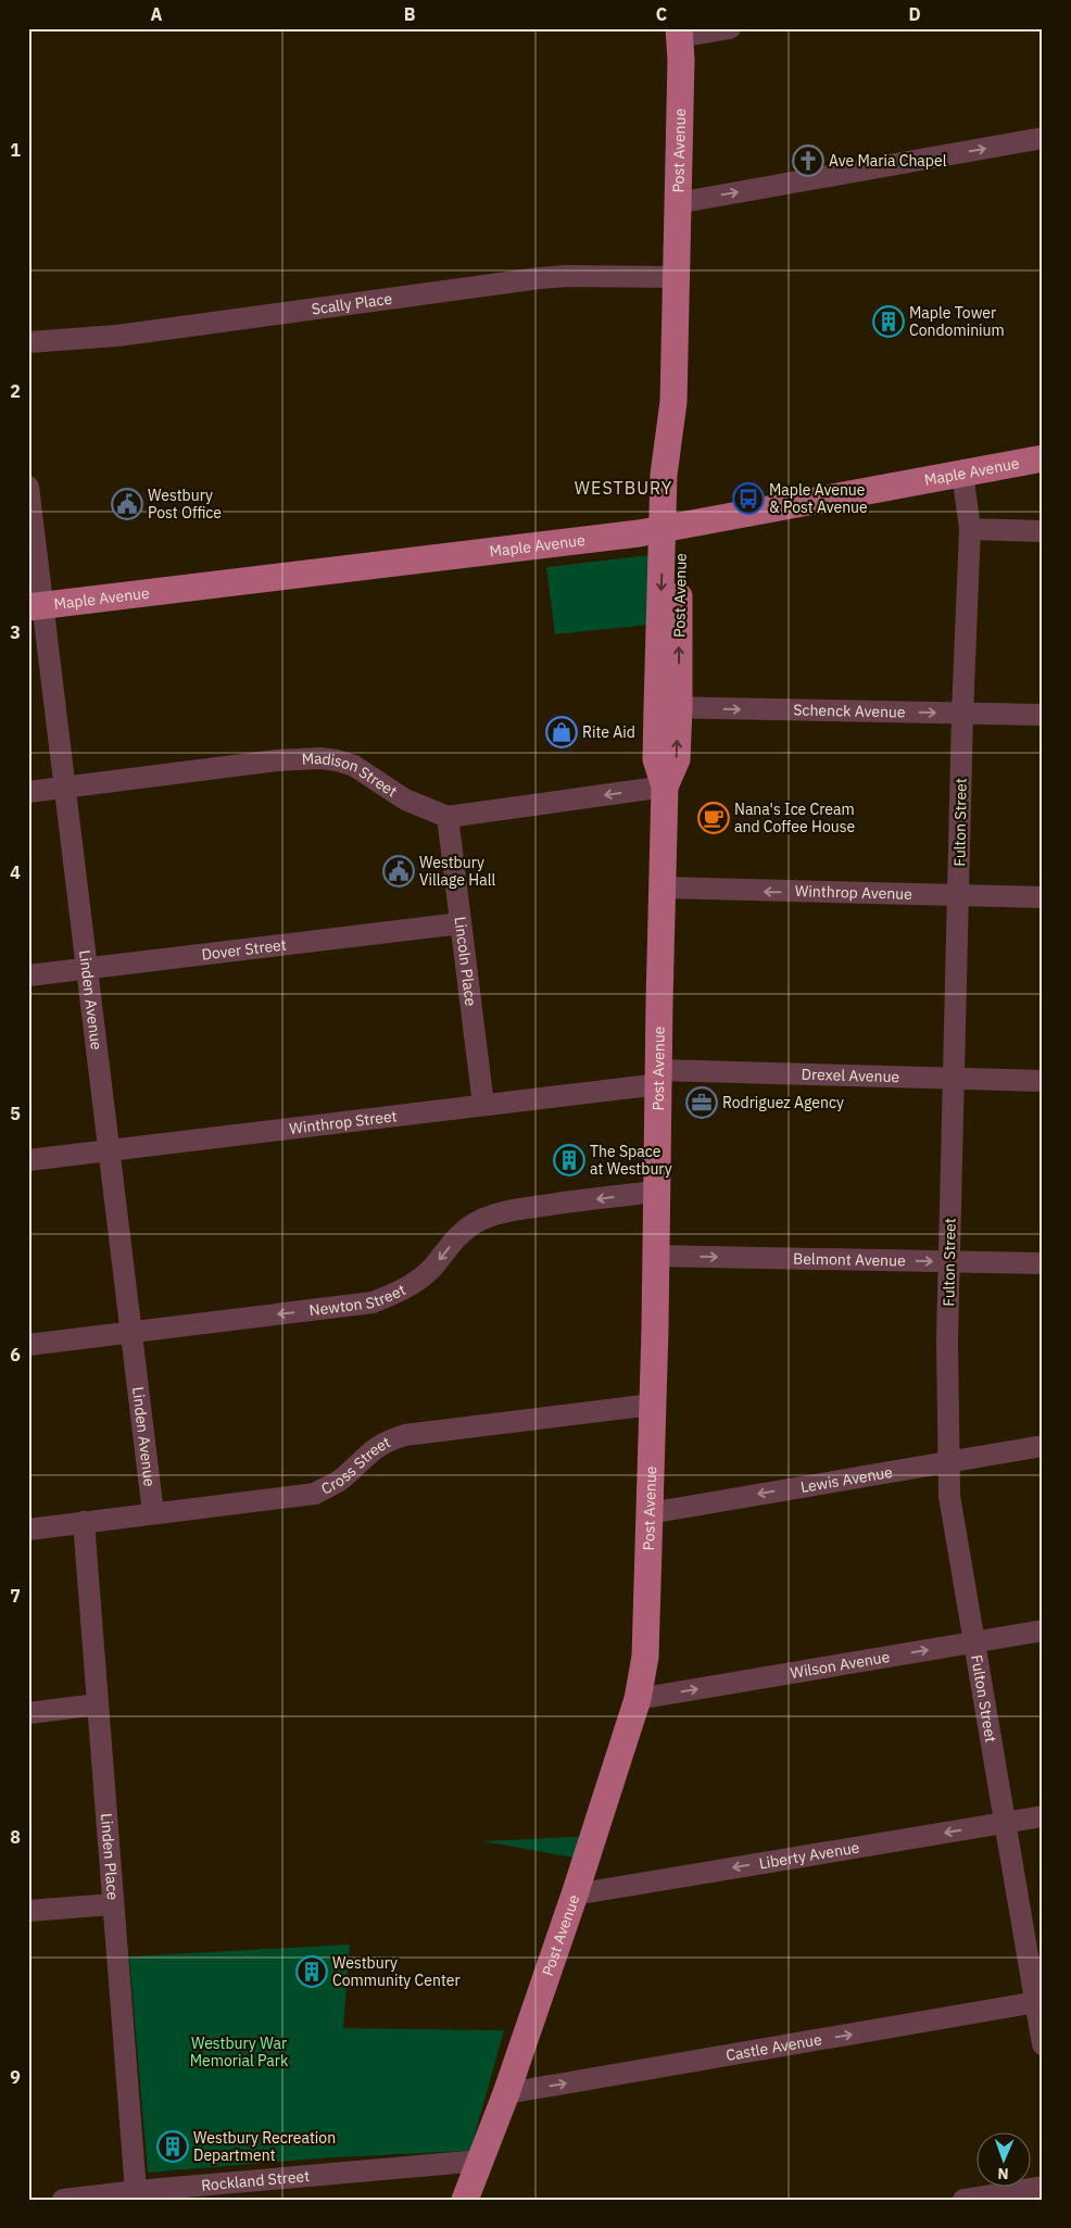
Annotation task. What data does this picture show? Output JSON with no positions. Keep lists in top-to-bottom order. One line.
{"streets":{"main road":["Post Avenue","Maple Avenue"],"street":["Scally Place","Schenck Avenue","Madison Street","Fulton Street","Winthrop Avenue","Dover Street","Lincoln Place","Linden Avenue","Drexel Avenue","Winthrop Street","Belmont Avenue","Newton Street","Cross Street","Lewis Avenue","Wilson Avenue","Liberty Avenue","Linden Place","Castle Avenue","Rockland Street"]},"crossings":[["Post Avenue","Scally Place"],["Post Avenue","Maple Avenue"],["Post Avenue","Schenck Avenue"],["Post Avenue","Winthrop Avenue"],["Post Avenue","Drexel Avenue"],["Post Avenue","Winthrop Street"],["Post Avenue","Belmont Avenue"],["Post Avenue","Newton Street"],["Post Avenue","Cross Street"],["Post Avenue","Lewis Avenue"],["Post Avenue","Wilson Avenue"],["Post Avenue","Liberty Avenue"],["Post Avenue","Castle Avenue"],["Post Avenue","Rockland Street"],["Maple Avenue","Fulton Street"],["Maple Avenue","Linden Avenue"],["Schenck Avenue","Fulton Street"],["Madison Street","Lincoln Place"],["Madison Street","Linden Avenue"],["Fulton Street","Winthrop Avenue"],["Fulton Street","Drexel Avenue"],["Fulton Street","Belmont Avenue"],["Fulton Street","Lewis Avenue"],["Fulton Street","Wilson Avenue"],["Fulton Street","Liberty Avenue"],["Fulton Street","Castle Avenue"],["Dover Street","Lincoln Place"],["Dover Street","Linden Avenue"],["Lincoln Place","Winthrop Street"],["Linden Avenue","Winthrop Street"],["Linden Avenue","Newton Street"],["Linden Avenue","Cross Street"],["Drexel Avenue","Winthrop Street"],["Cross Street","Linden Place"],["Linden Place","Rockland Street"]],"one_way":["Schenck Avenue","Winthrop Avenue","Belmont Avenue","Newton Street","Lewis Avenue","Wilson Avenue","Liberty Avenue","Castle Avenue"],"districts":["WESTBURY"],"parks":["Westbury War Memorial Park"],"places":{"church":["Ave Maria Chapel"],"building":["Maple Tower Condominium","The Space at Westbury","Westbury Community Center","Westbury Recreation Department"],"bus stop":["Maple Avenue & Post Avenue"],"public building":["Westbury Post Office","Westbury Village Hall"],"shop":["Rite Aid"],"cafe":["Nana's Ice Cream and Coffee House"],"office":["Rodriguez Agency"]},"north":"bottom","grid":{"columns":["A","B","C","D"],"rows":["1","2","3","4","5","6","7","8","9"]}}
